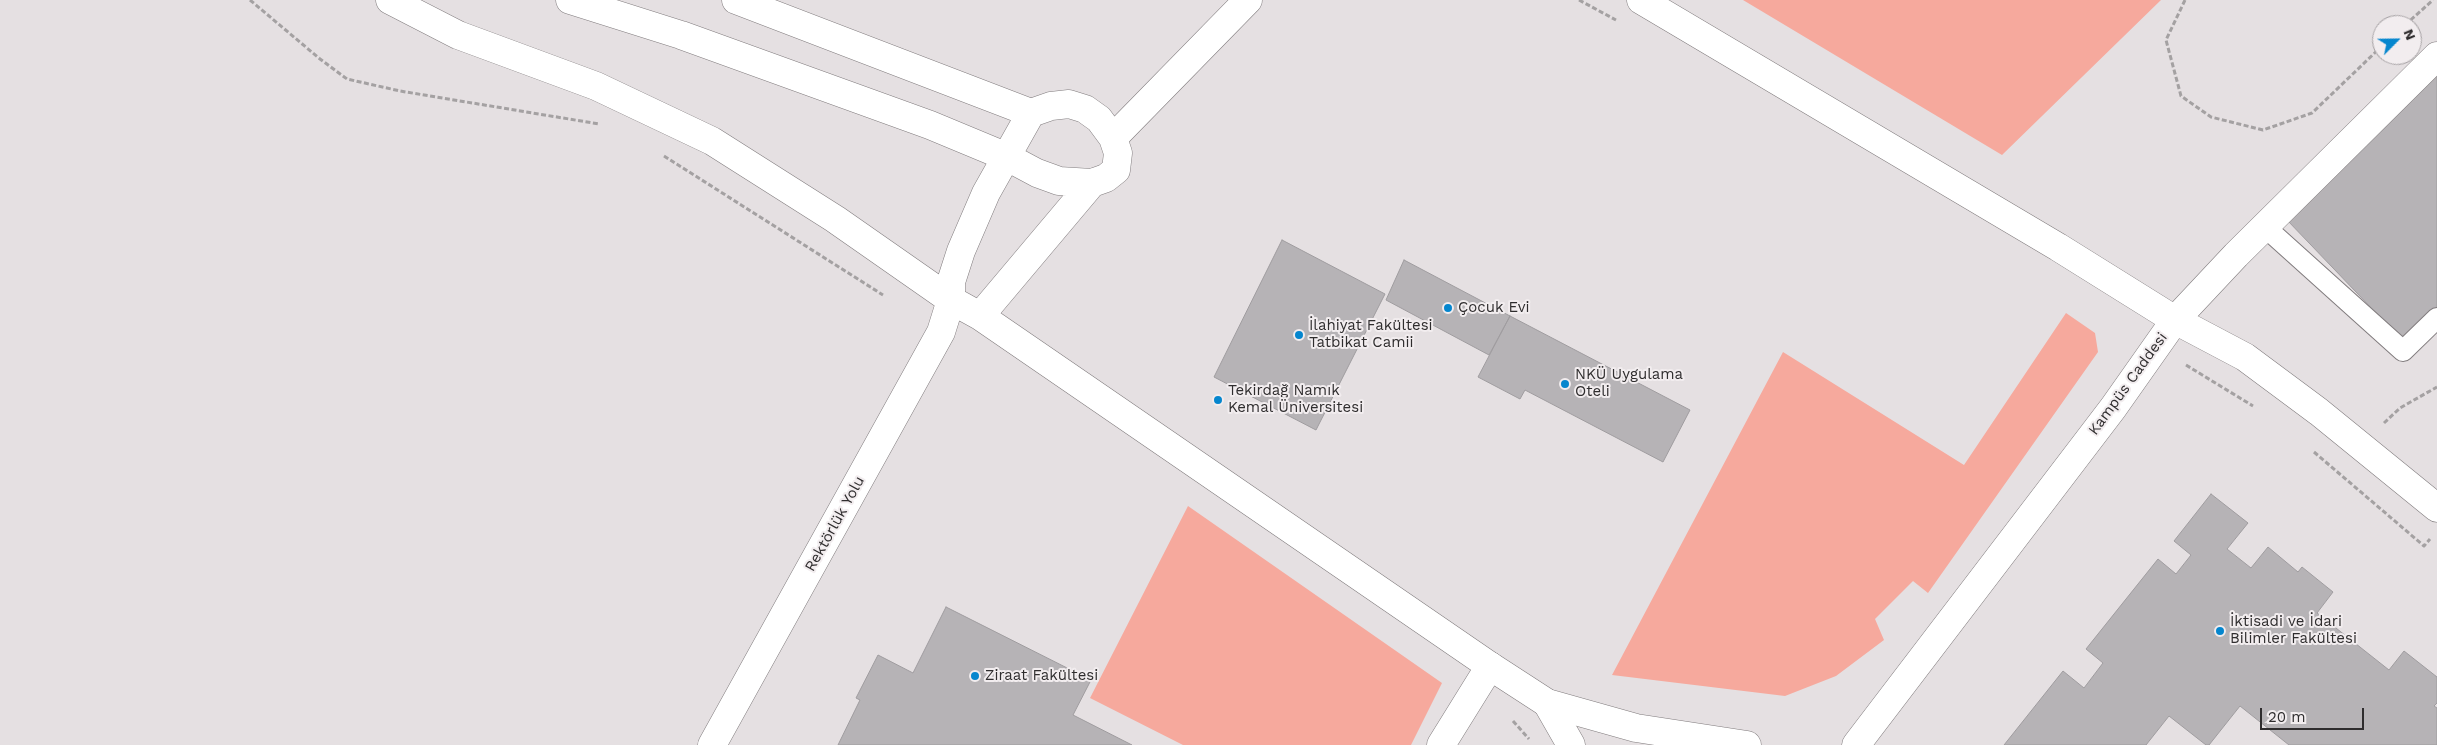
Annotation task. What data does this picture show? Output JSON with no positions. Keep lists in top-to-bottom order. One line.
{"streets":{"street":["Kampüs Caddesi","Rektörlük Yolu"]},"places":["Çocuk Evi","İlahiyat Fakültesi Tatbikat Camii","NKÜ Uygulama Oteli","Tekirdağ Namık Kemal Üniversitesi","İktisadi ve İdari Bilimler Fakültesi","Ziraat Fakültesi"],"scale_bar":"20 m","north":"top right"}
